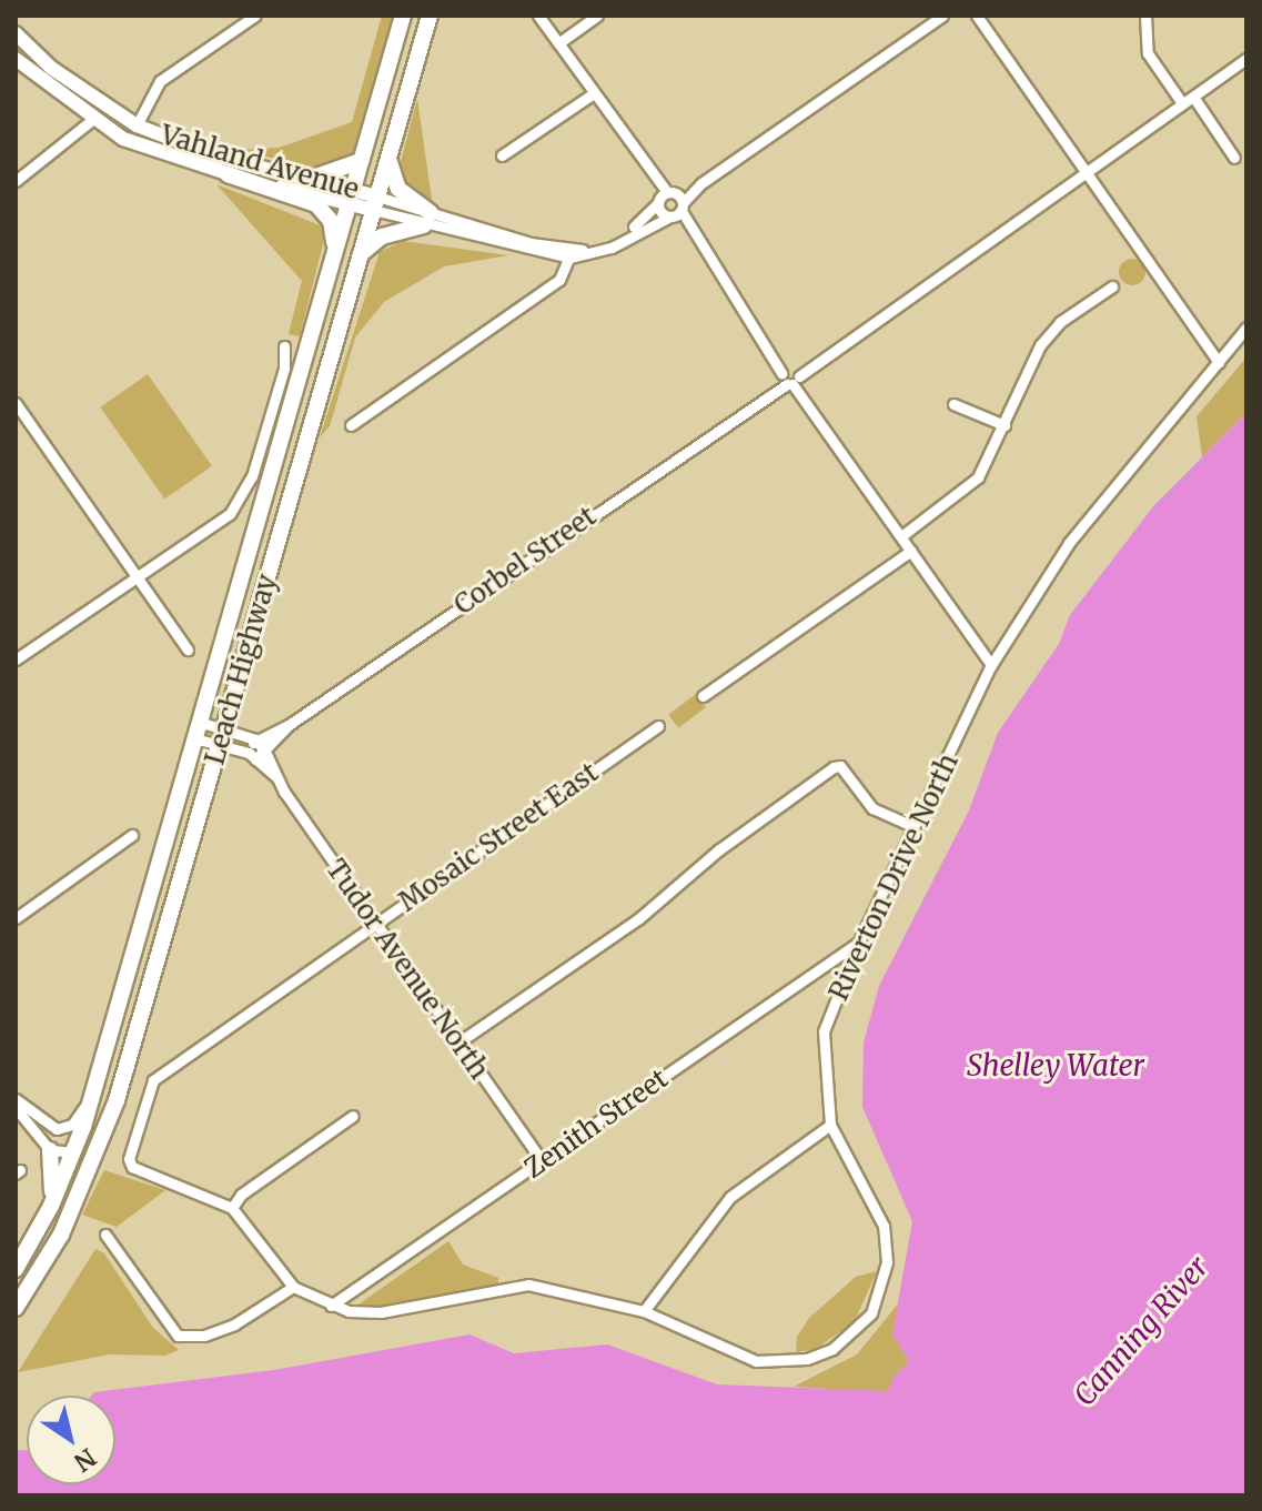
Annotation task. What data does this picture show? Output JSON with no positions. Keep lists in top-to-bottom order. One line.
{"streets":{"highway":["Leach Highway"],"main road":["Vahland Avenue"],"street":["Corbel Street","Mosaic Street East","Riverton Drive North","Tudor Avenue North","Zenith Street"]},"crossings":[["Vahland Avenue","Leach Highway"],["Corbel Street","Tudor Avenue North"],["Leach Highway","Tudor Avenue North"],["Mosaic Street East","Tudor Avenue North"],["Riverton Drive North","Zenith Street"],["Tudor Avenue North","Zenith Street"]],"water":["Shelley Water","Canning River"],"north":"bottom right"}
